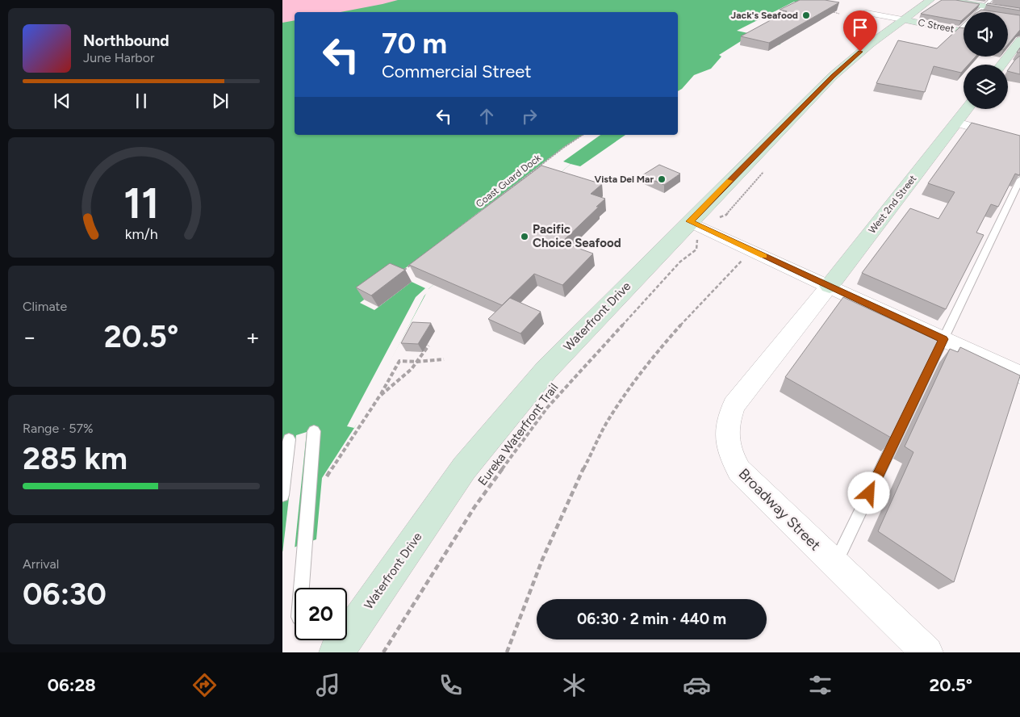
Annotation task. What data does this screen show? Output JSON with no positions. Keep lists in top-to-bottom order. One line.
{"streets":{"street":["C Street","West 2nd Street","Waterfront Drive","Broadway Street"],"path":["Coast Guard Dock","Eureka Waterfront Trail"]},"crossings":[["C Street","Waterfront Drive"],["West 2nd Street","Broadway Street"],["Waterfront Drive","Eureka Waterfront Trail"]],"places":["Jack's Seafood","Vista Del Mar","Pacific Choice Seafood"],"page":{"turn":["70 m","Commercial Street"],"song":["Northbound","June Harbor"],"tile":["Climate",["Range · 57%","285 km"],["Arrival","06:30"]],"heat":["−","20.5°","+"],"limit":"20","trip":"06:30 · 2 min · 440 m","tabs":["06:28","20.5°"],"gauge":["11","km/h"]}}
